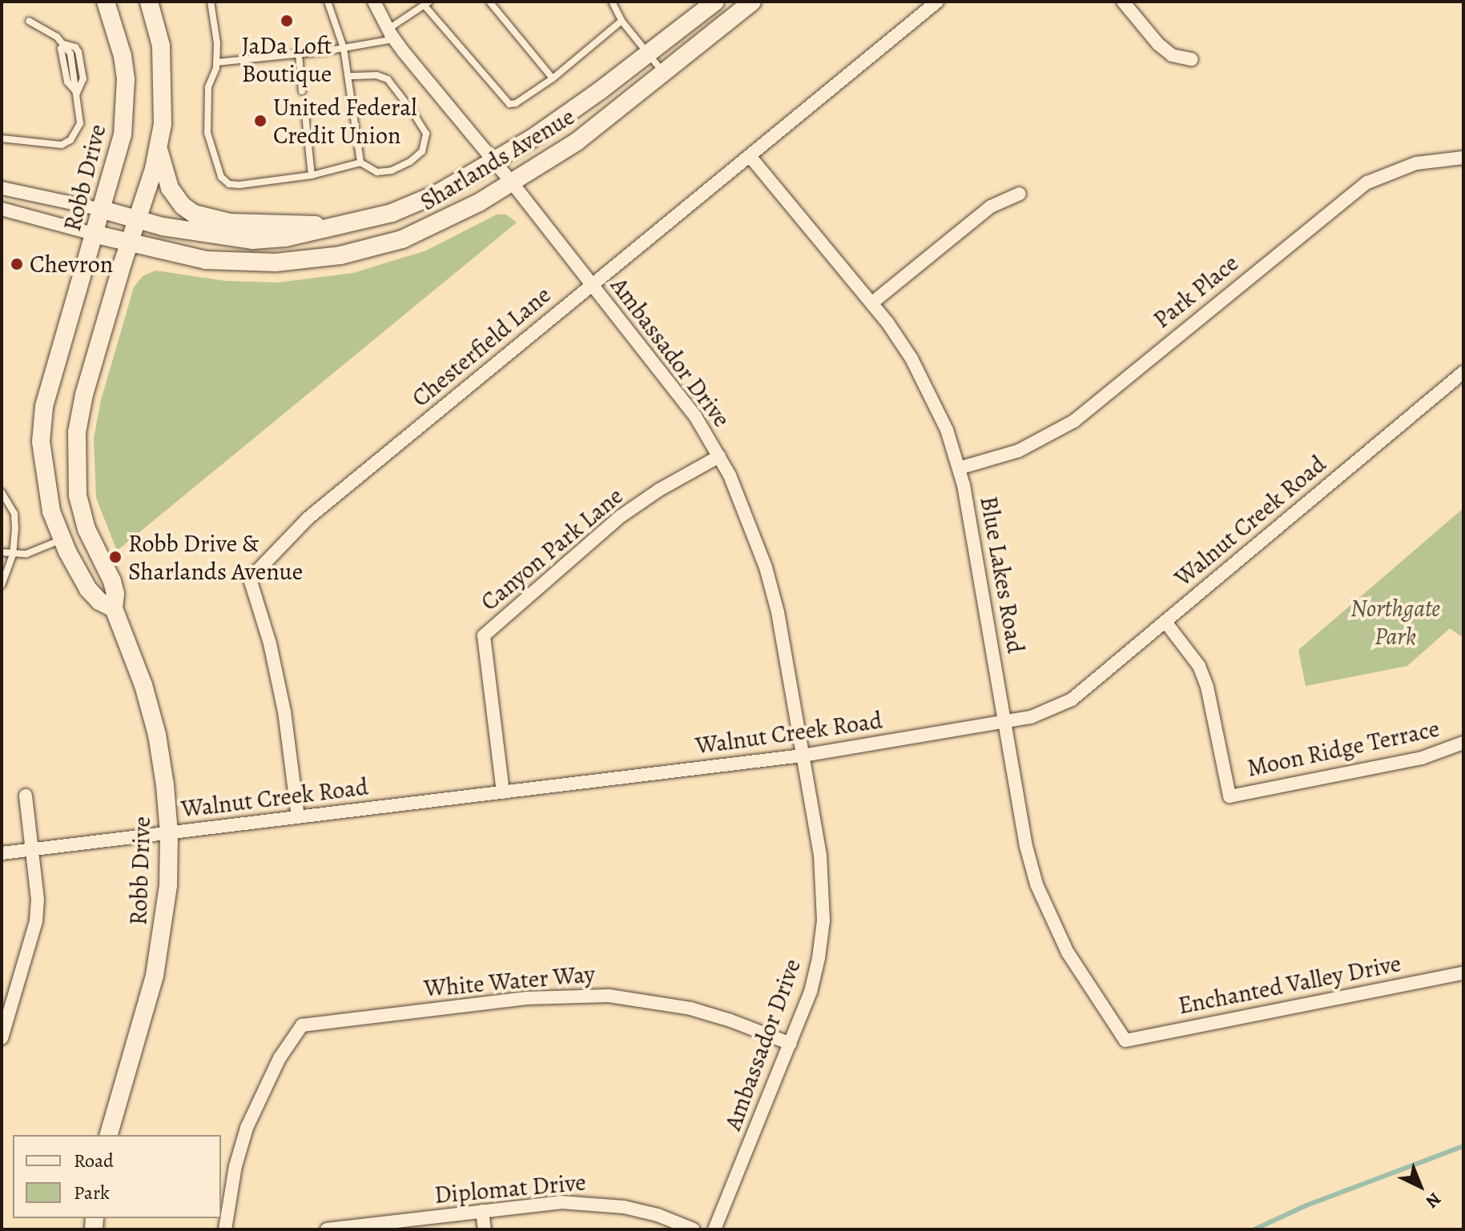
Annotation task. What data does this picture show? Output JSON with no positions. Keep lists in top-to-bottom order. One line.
{"streets":{"main road":["Sharlands Avenue","Robb Drive"],"street":["Park Place","Chesterfield Lane","Ambassador Drive","Walnut Creek Road","Canyon Park Lane","Blue Lakes Road","Moon Ridge Terrace","White Water Way","Enchanted Valley Drive","Diplomat Drive"]},"crossings":[["Sharlands Avenue","Robb Drive"],["Sharlands Avenue","Ambassador Drive"],["Robb Drive","Walnut Creek Road"],["Park Place","Blue Lakes Road"],["Chesterfield Lane","Ambassador Drive"],["Chesterfield Lane","Walnut Creek Road"],["Chesterfield Lane","Blue Lakes Road"],["Ambassador Drive","Walnut Creek Road"],["Ambassador Drive","Canyon Park Lane"],["Ambassador Drive","White Water Way"],["Walnut Creek Road","Canyon Park Lane"],["Walnut Creek Road","Blue Lakes Road"],["Walnut Creek Road","Moon Ridge Terrace"],["Blue Lakes Road","Enchanted Valley Drive"]],"parks":["Northgate Park"],"places":["JaDa Loft Boutique","United Federal Credit Union","Chevron","Robb Drive & Sharlands Avenue"],"legend":["Road","Park"],"north":"bottom right"}
